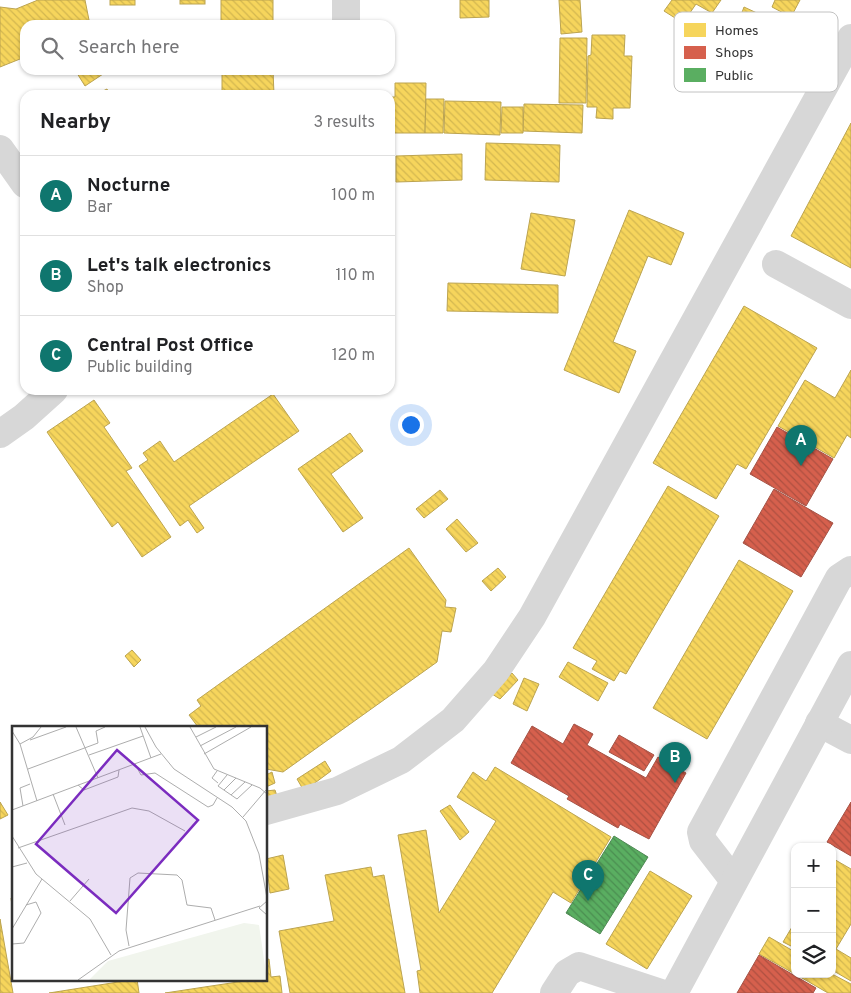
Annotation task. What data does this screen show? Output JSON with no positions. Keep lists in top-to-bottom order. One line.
{"legend":["Homes","Shops","Public"],"page":{"search":"Search here","heading":["Nearby","3 results"],"list":[{"mark":"A","name":"Nocturne","note":"Bar","value":"100 m"},{"mark":"B","name":"Let's talk electronics","note":"Shop","value":"110 m"},{"mark":"C","name":"Central Post Office","note":"Public building","value":"120 m"}],"pins":["A","B","C"],"map_buttons":["+","−"]}}
